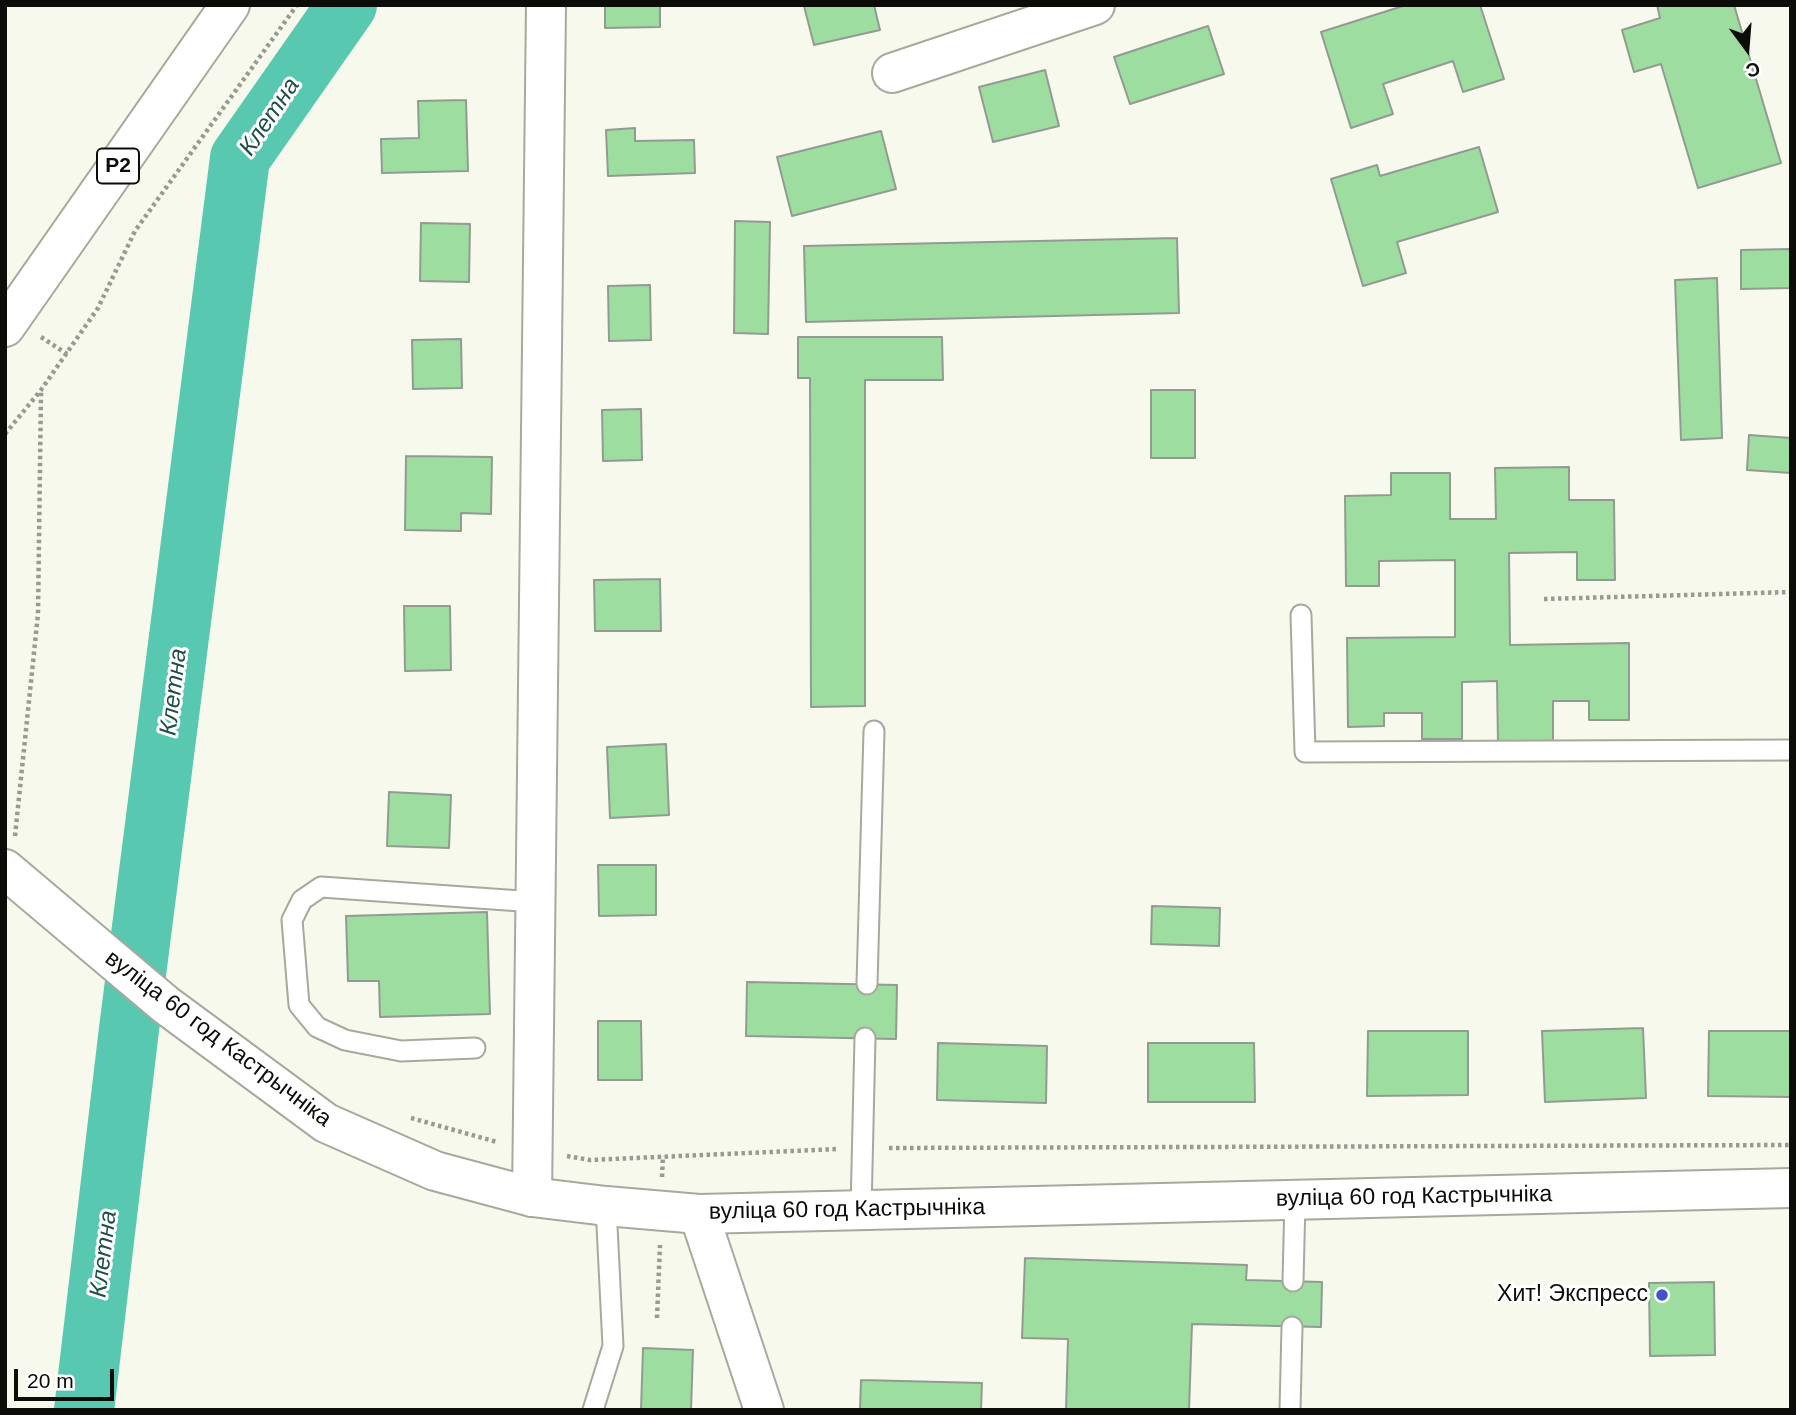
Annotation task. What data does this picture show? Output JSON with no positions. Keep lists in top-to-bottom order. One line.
{"streets":{"street":["Р2","вуліца 60 год Кастрычніка"]},"water":["Клетна"],"places":["Хит! Экспресс"],"scale_bar":"20 m","north":"bottom"}
